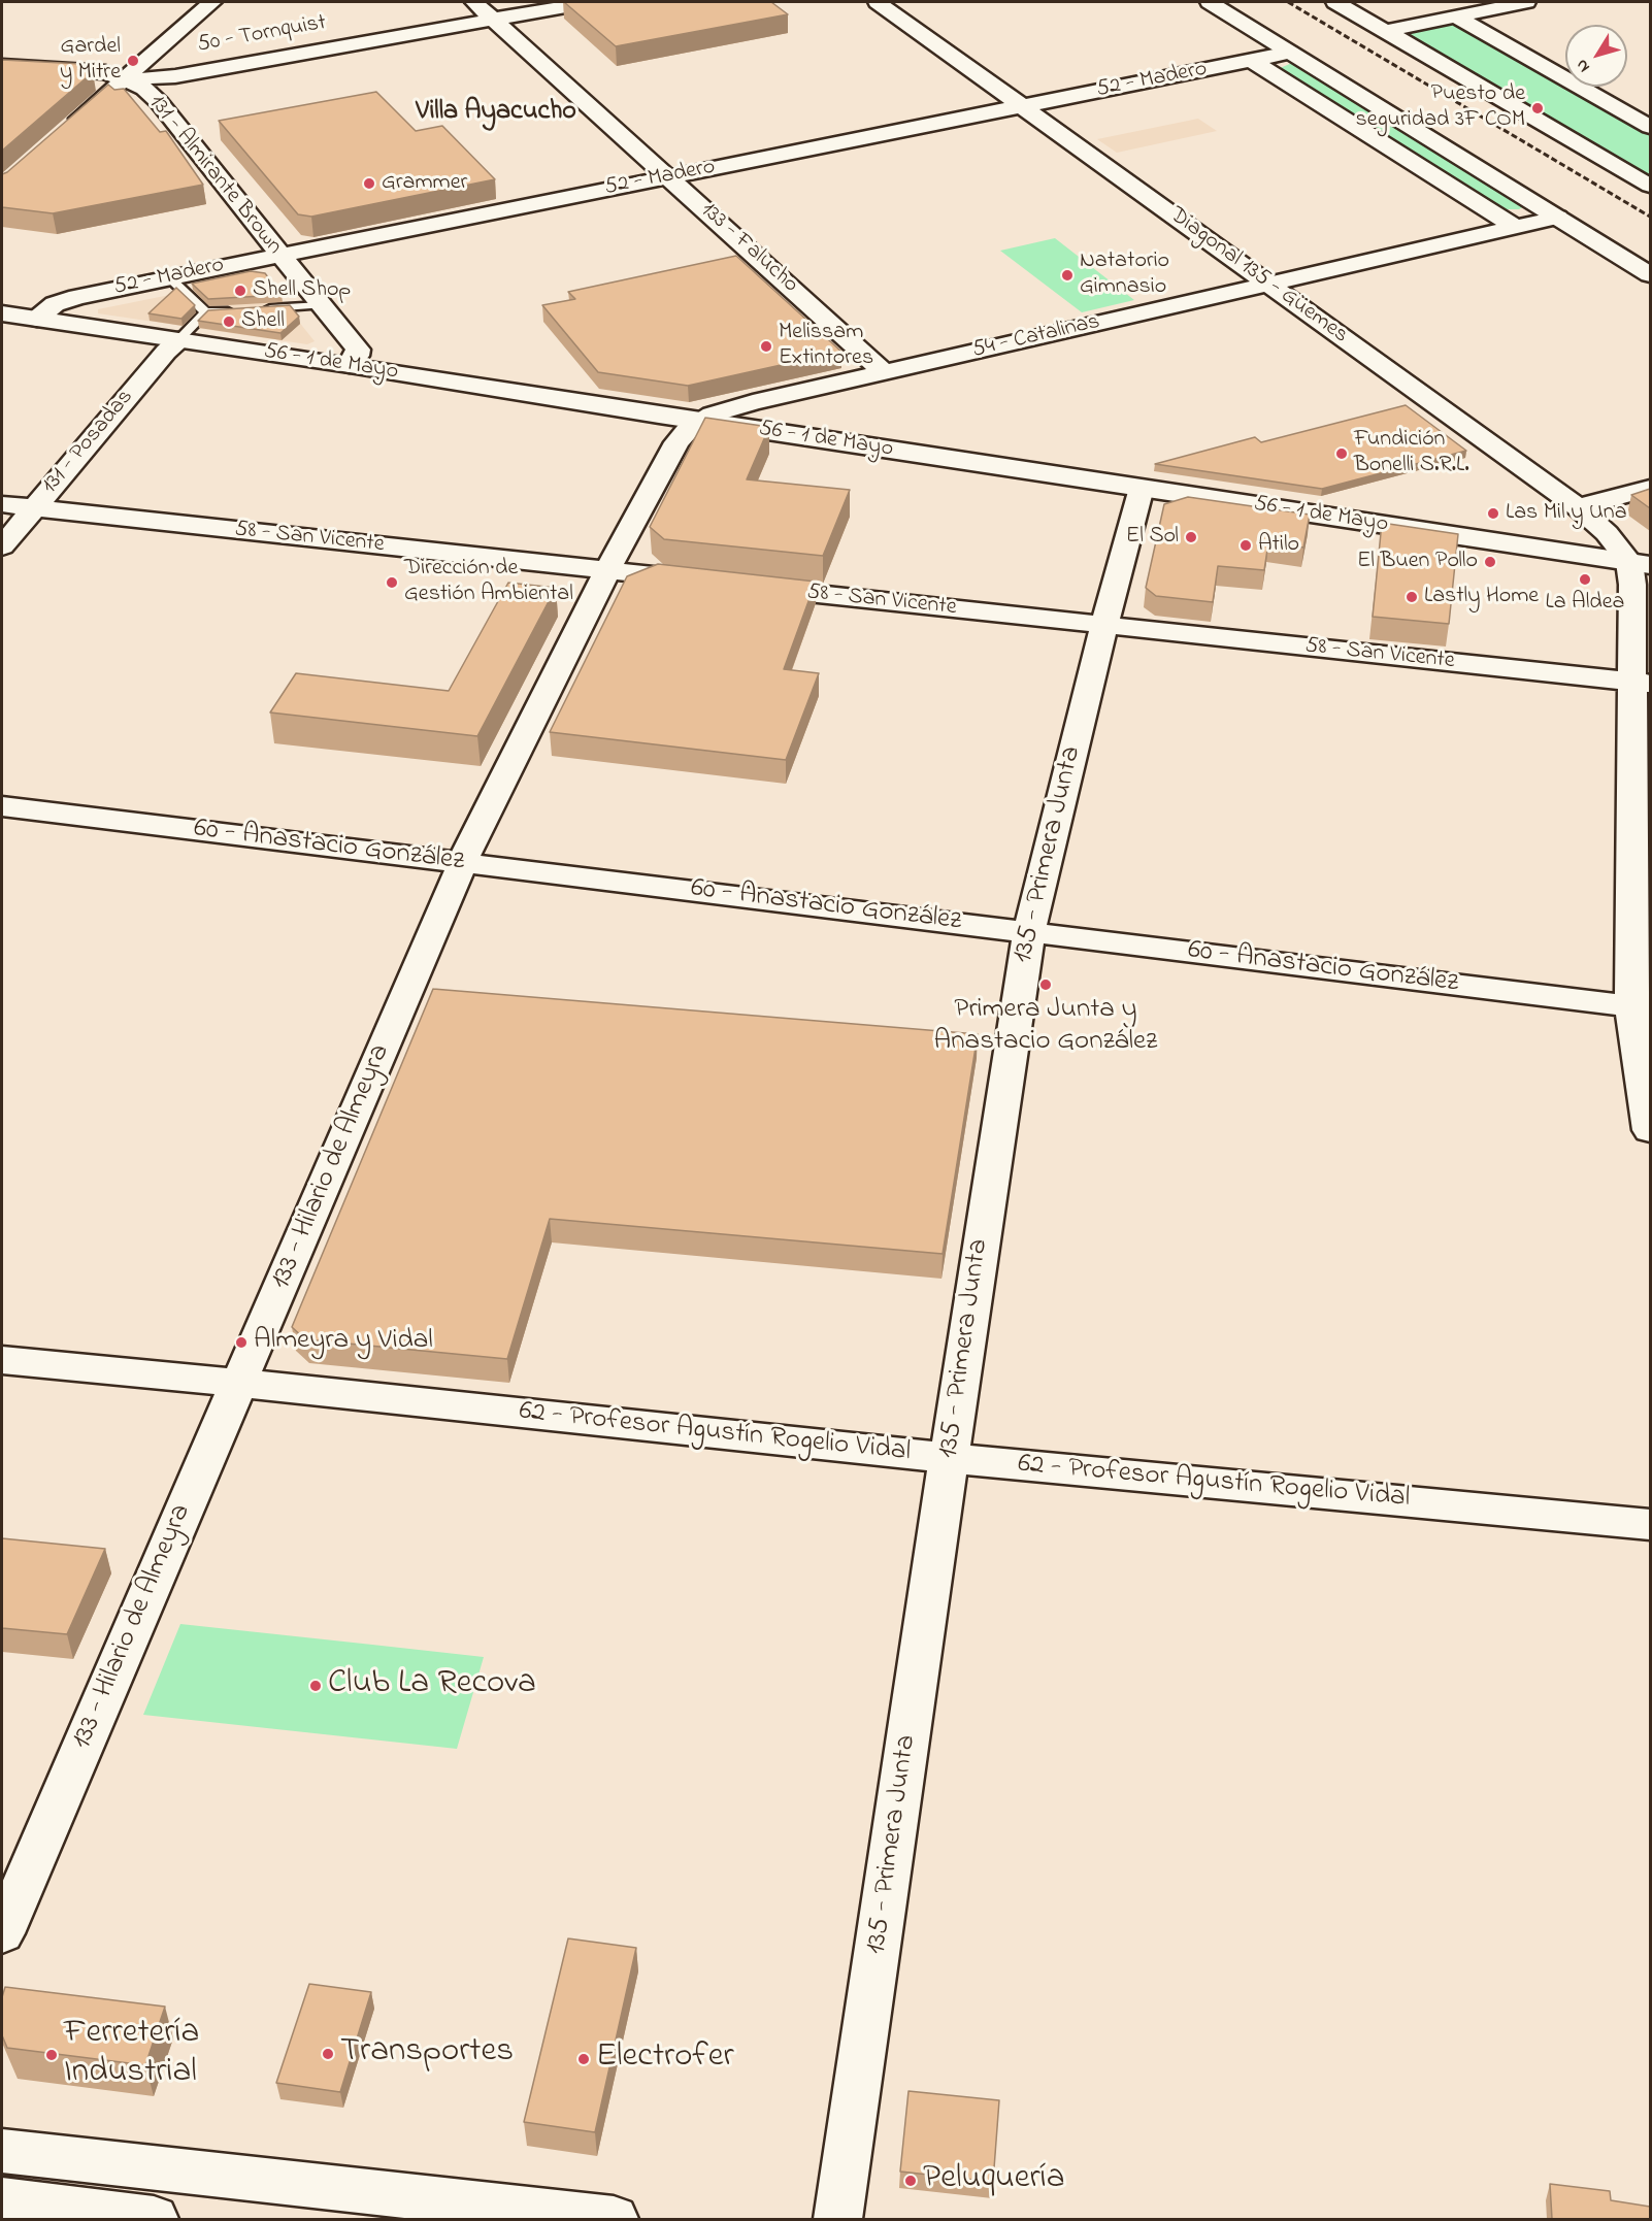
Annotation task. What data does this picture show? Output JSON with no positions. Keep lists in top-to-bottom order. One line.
{"streets":{"street":["50 - Tornquist","52 - Madero","131 - Almirante Brown","133 - Falucho","Diagonal 135 - Güemes","54 - Catalinas","56 - 1 de Mayo","131 - Posadas","58 - San Vicente","60 - Anastacio González","135 - Primera Junta","133 - Hilario de Almeyra","62 - Profesor Agustín Rogelio Vidal"]},"crossings":[["50 - Tornquist","131 - Almirante Brown"],["50 - Tornquist","133 - Falucho"],["52 - Madero","131 - Almirante Brown"],["52 - Madero","133 - Falucho"],["52 - Madero","Diagonal 135 - Güemes"],["52 - Madero","56 - 1 de Mayo"],["131 - Almirante Brown","56 - 1 de Mayo"],["133 - Falucho","54 - Catalinas"],["Diagonal 135 - Güemes","54 - Catalinas"],["Diagonal 135 - Güemes","56 - 1 de Mayo"],["54 - Catalinas","56 - 1 de Mayo"],["54 - Catalinas","133 - Hilario de Almeyra"],["56 - 1 de Mayo","131 - Posadas"],["56 - 1 de Mayo","135 - Primera Junta"],["56 - 1 de Mayo","133 - Hilario de Almeyra"],["131 - Posadas","58 - San Vicente"],["58 - San Vicente","135 - Primera Junta"],["58 - San Vicente","133 - Hilario de Almeyra"],["60 - Anastacio González","135 - Primera Junta"],["60 - Anastacio González","133 - Hilario de Almeyra"],["135 - Primera Junta","62 - Profesor Agustín Rogelio Vidal"],["133 - Hilario de Almeyra","62 - Profesor Agustín Rogelio Vidal"]],"districts":["Villa Ayacucho"],"places":["Gardel y Mitre","Puesto de seguridad 3F COM","Grammer","Natatorio Gimnasio","Shell Shop","Shell","Melissam Extintores","Fundición Bonelli S.R.L.","Las Mil y Una","El Sol","Atilo","El Buen Pollo","La Aldea","Dirección de Gestión Ambiental","Lastly Home","Primera Junta y Anastacio González","Almeyra y Vidal","Club La Recova","Transportes","Ferretería Industrial","Electrofer","Peluquería"],"north":"bottom left"}
